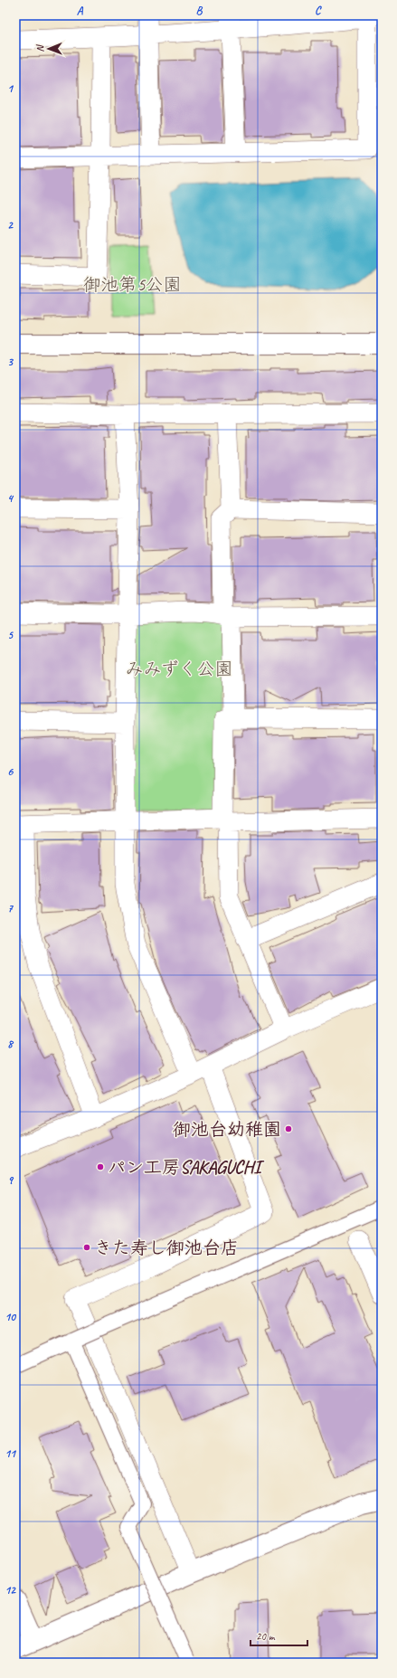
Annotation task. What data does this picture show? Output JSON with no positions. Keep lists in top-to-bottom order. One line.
{"parks":["御池第5公園","みみずく公園"],"places":["御池台幼稚園","パン工房SAKAGUCHI","きた寿し御池台店"],"scale_bar":"20 m","north":"left","grid":{"columns":["A","B","C"],"rows":["1","2","3","4","5","6","7","8","9","10","11","12"]}}
